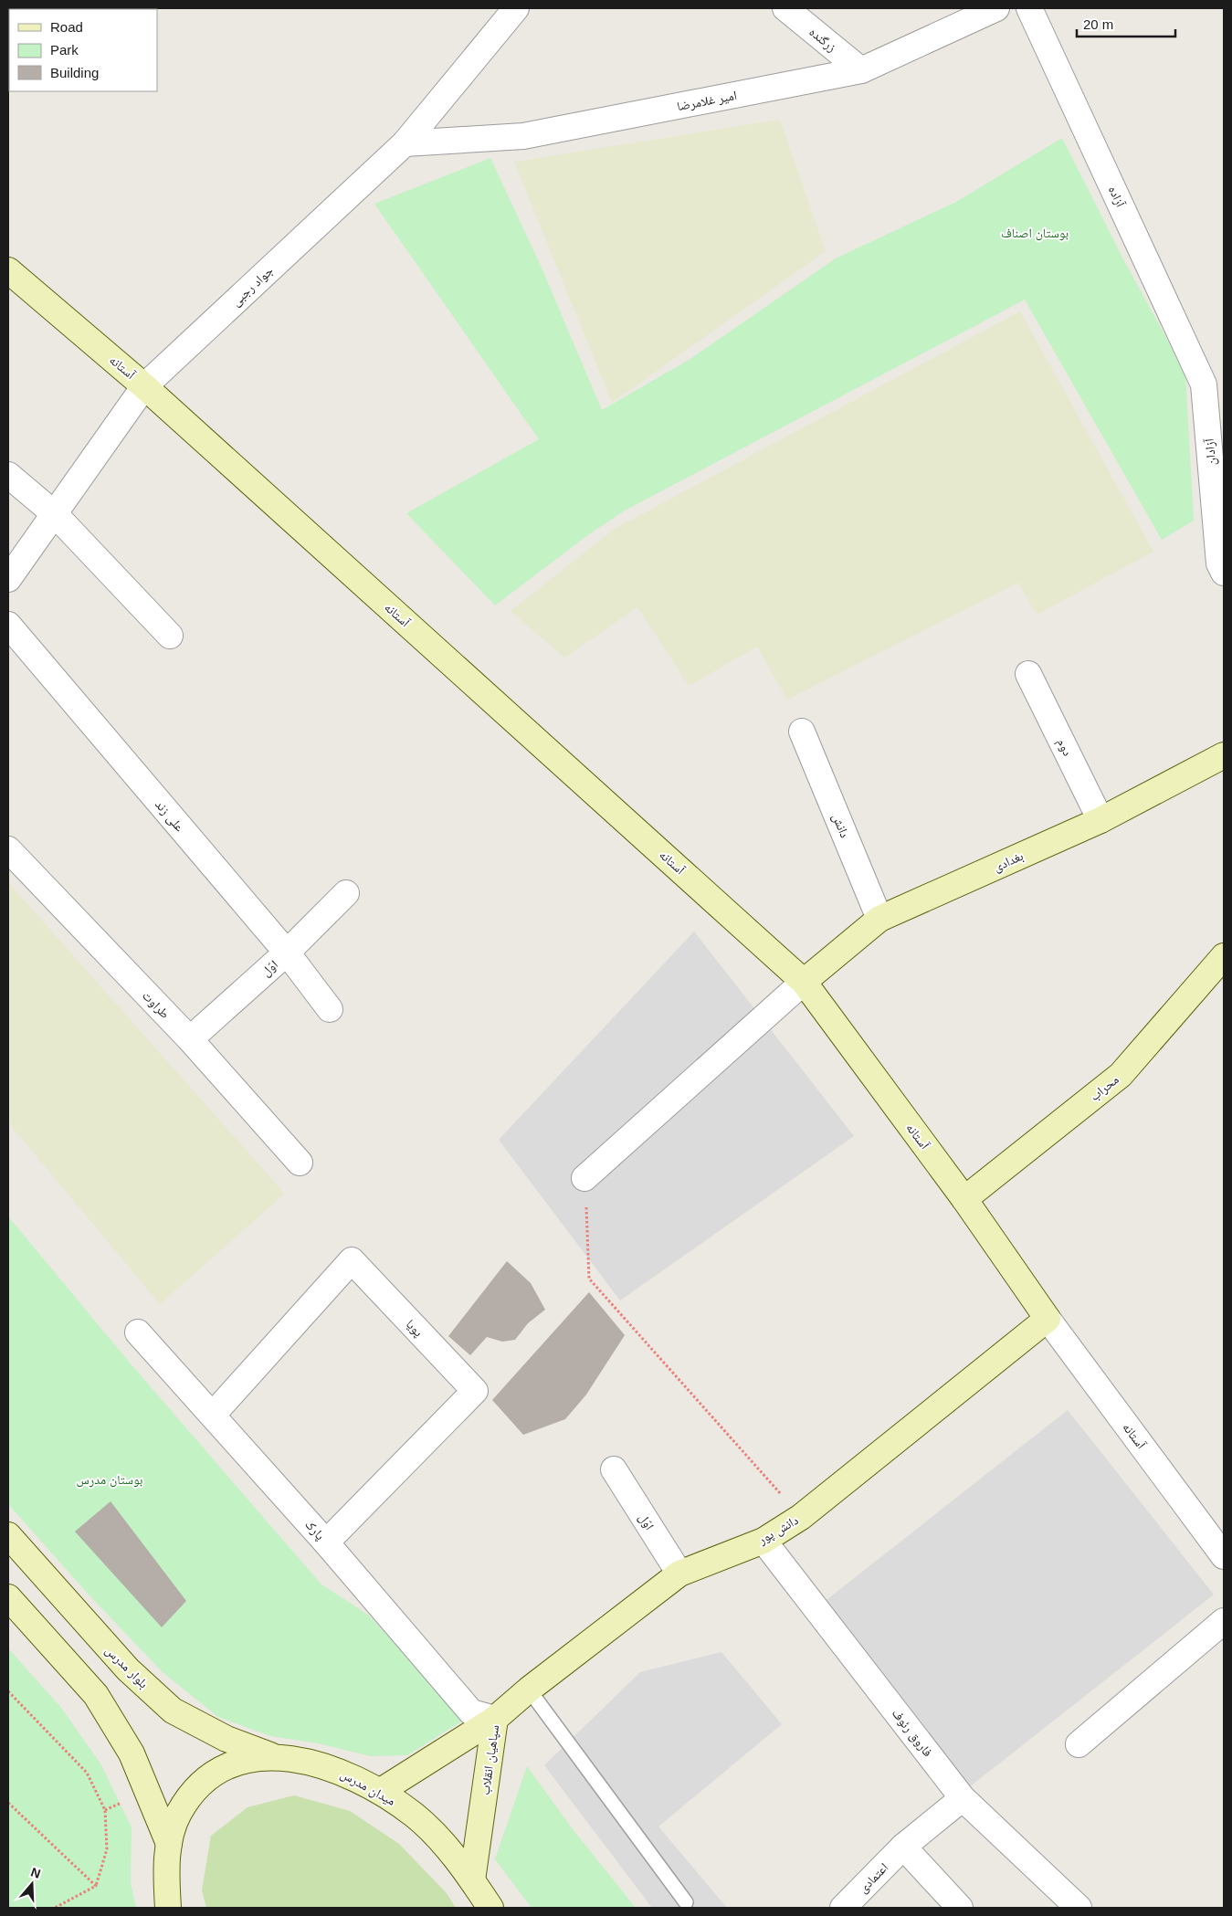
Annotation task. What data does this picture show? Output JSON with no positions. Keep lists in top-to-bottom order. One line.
{"streets":{"street":["زرگنده","امیر غلامرضا","آزاده","جواد رجبی","آستانه","آزادان","دوم","علی زند","دانش","بغدادی","اوّل","طراوت","محراب","پویا","پارک","دانش پور","بلوار مدرس","فاروق رئوف","سپاهیان انقلاب","میدان مدرس","اعتمادی"]},"crossings":[["زرگنده","امیر غلامرضا"],["امیر غلامرضا","جواد رجبی"],["آزاده","آزادان"],["جواد رجبی","آستانه"],["آستانه","بغدادی"],["آستانه","محراب"],["آستانه","دانش پور"],["دوم","بغدادی"],["علی زند","اوّل"],["دانش","بغدادی"],["اوّل","طراوت"],["اوّل","دانش پور"],["پویا","پارک"],["پارک","دانش پور"],["پارک","سپاهیان انقلاب"],["دانش پور","فاروق رئوف"],["دانش پور","سپاهیان انقلاب"],["بلوار مدرس","میدان مدرس"],["فاروق رئوف","اعتمادی"],["سپاهیان انقلاب","میدان مدرس"]],"parks":["بوستان اصناف","بوستان مدرس"],"legend":["Road","Park","Building"],"scale_bar":"20 m","north":"top"}
